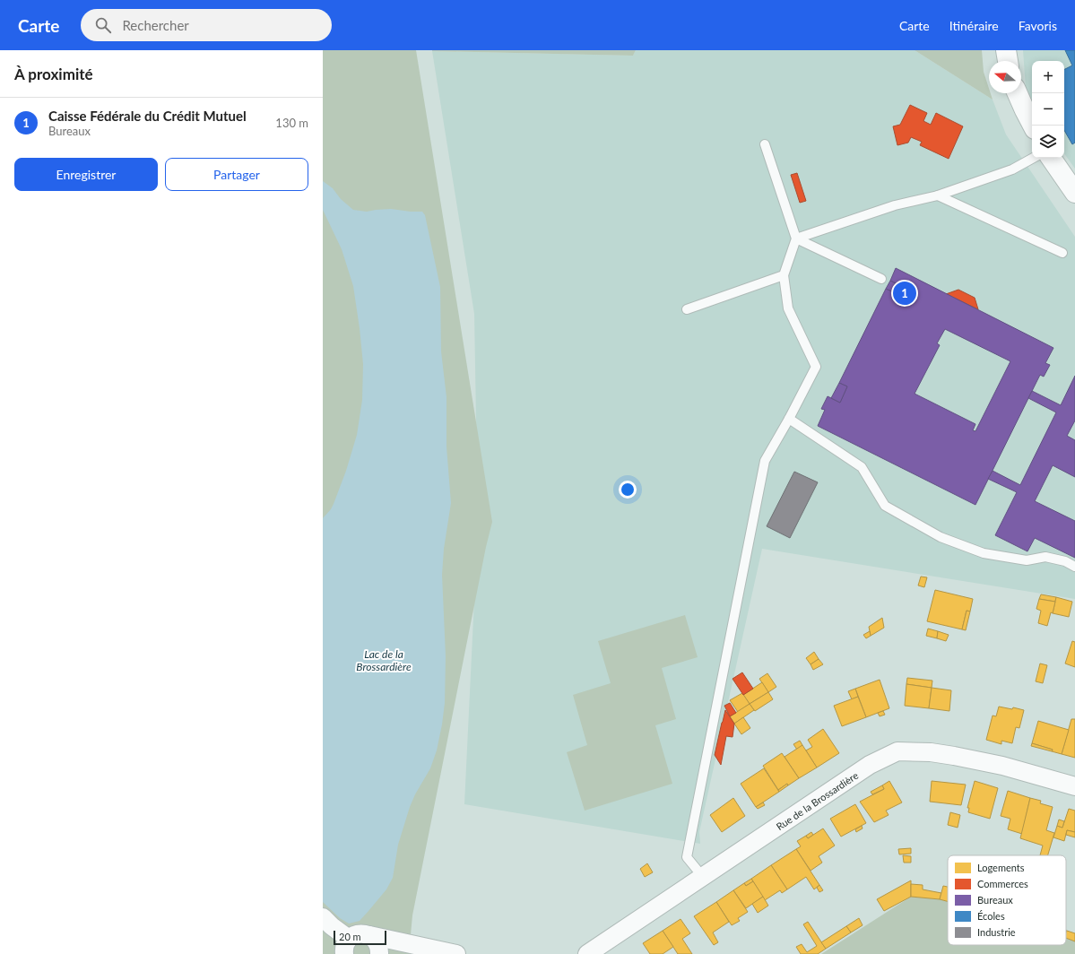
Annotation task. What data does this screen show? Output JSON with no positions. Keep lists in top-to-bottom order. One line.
{"streets":{"street":["Rue de la Brossardière"]},"water":["Lac de la Brossardière"],"legend":["Logements","Commerces","Bureaux","Écoles","Industrie"],"scale_bar":"20 m","north":"left","page":{"header":"Carte","search":"Rechercher","nav":["Carte","Itinéraire","Favoris"],"heading":"À proximité","map_buttons":["+","−"],"list":[{"mark":"1","name":"Caisse Fédérale du Crédit Mutuel","note":"Bureaux","value":"130 m"}],"buttons":["Enregistrer","Partager"],"pins":"1","scale":"20 m"}}
